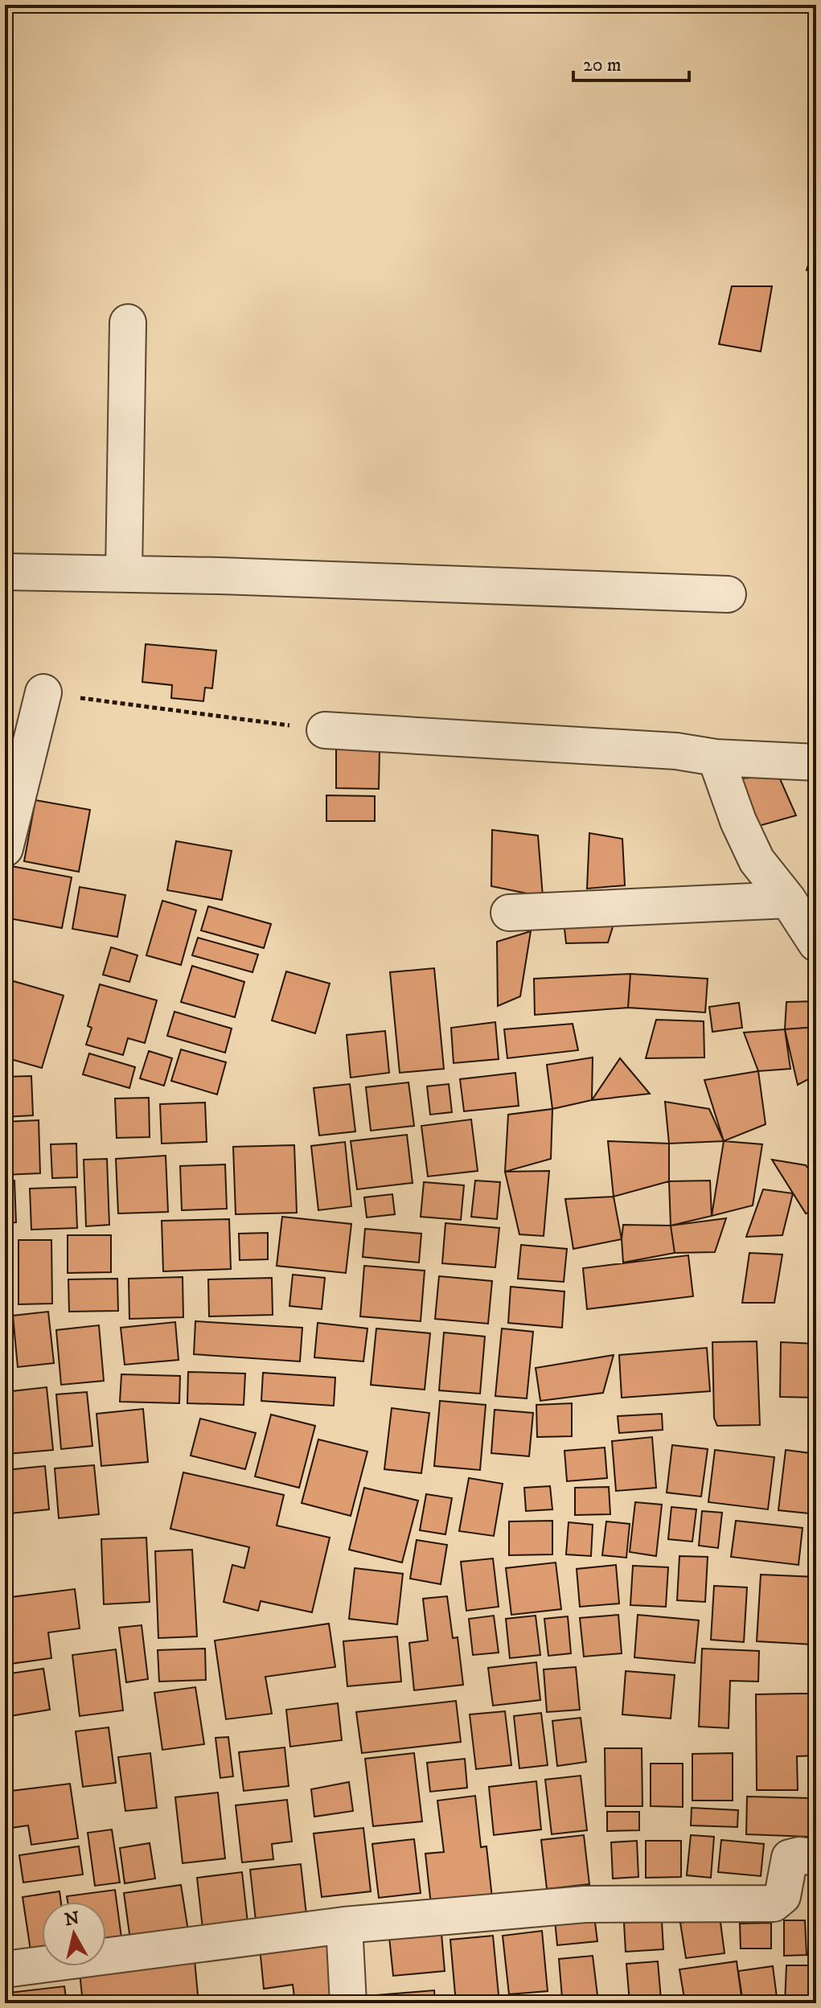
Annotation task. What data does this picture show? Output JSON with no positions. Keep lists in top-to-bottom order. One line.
{"scale_bar":"20 m","north":"top"}
